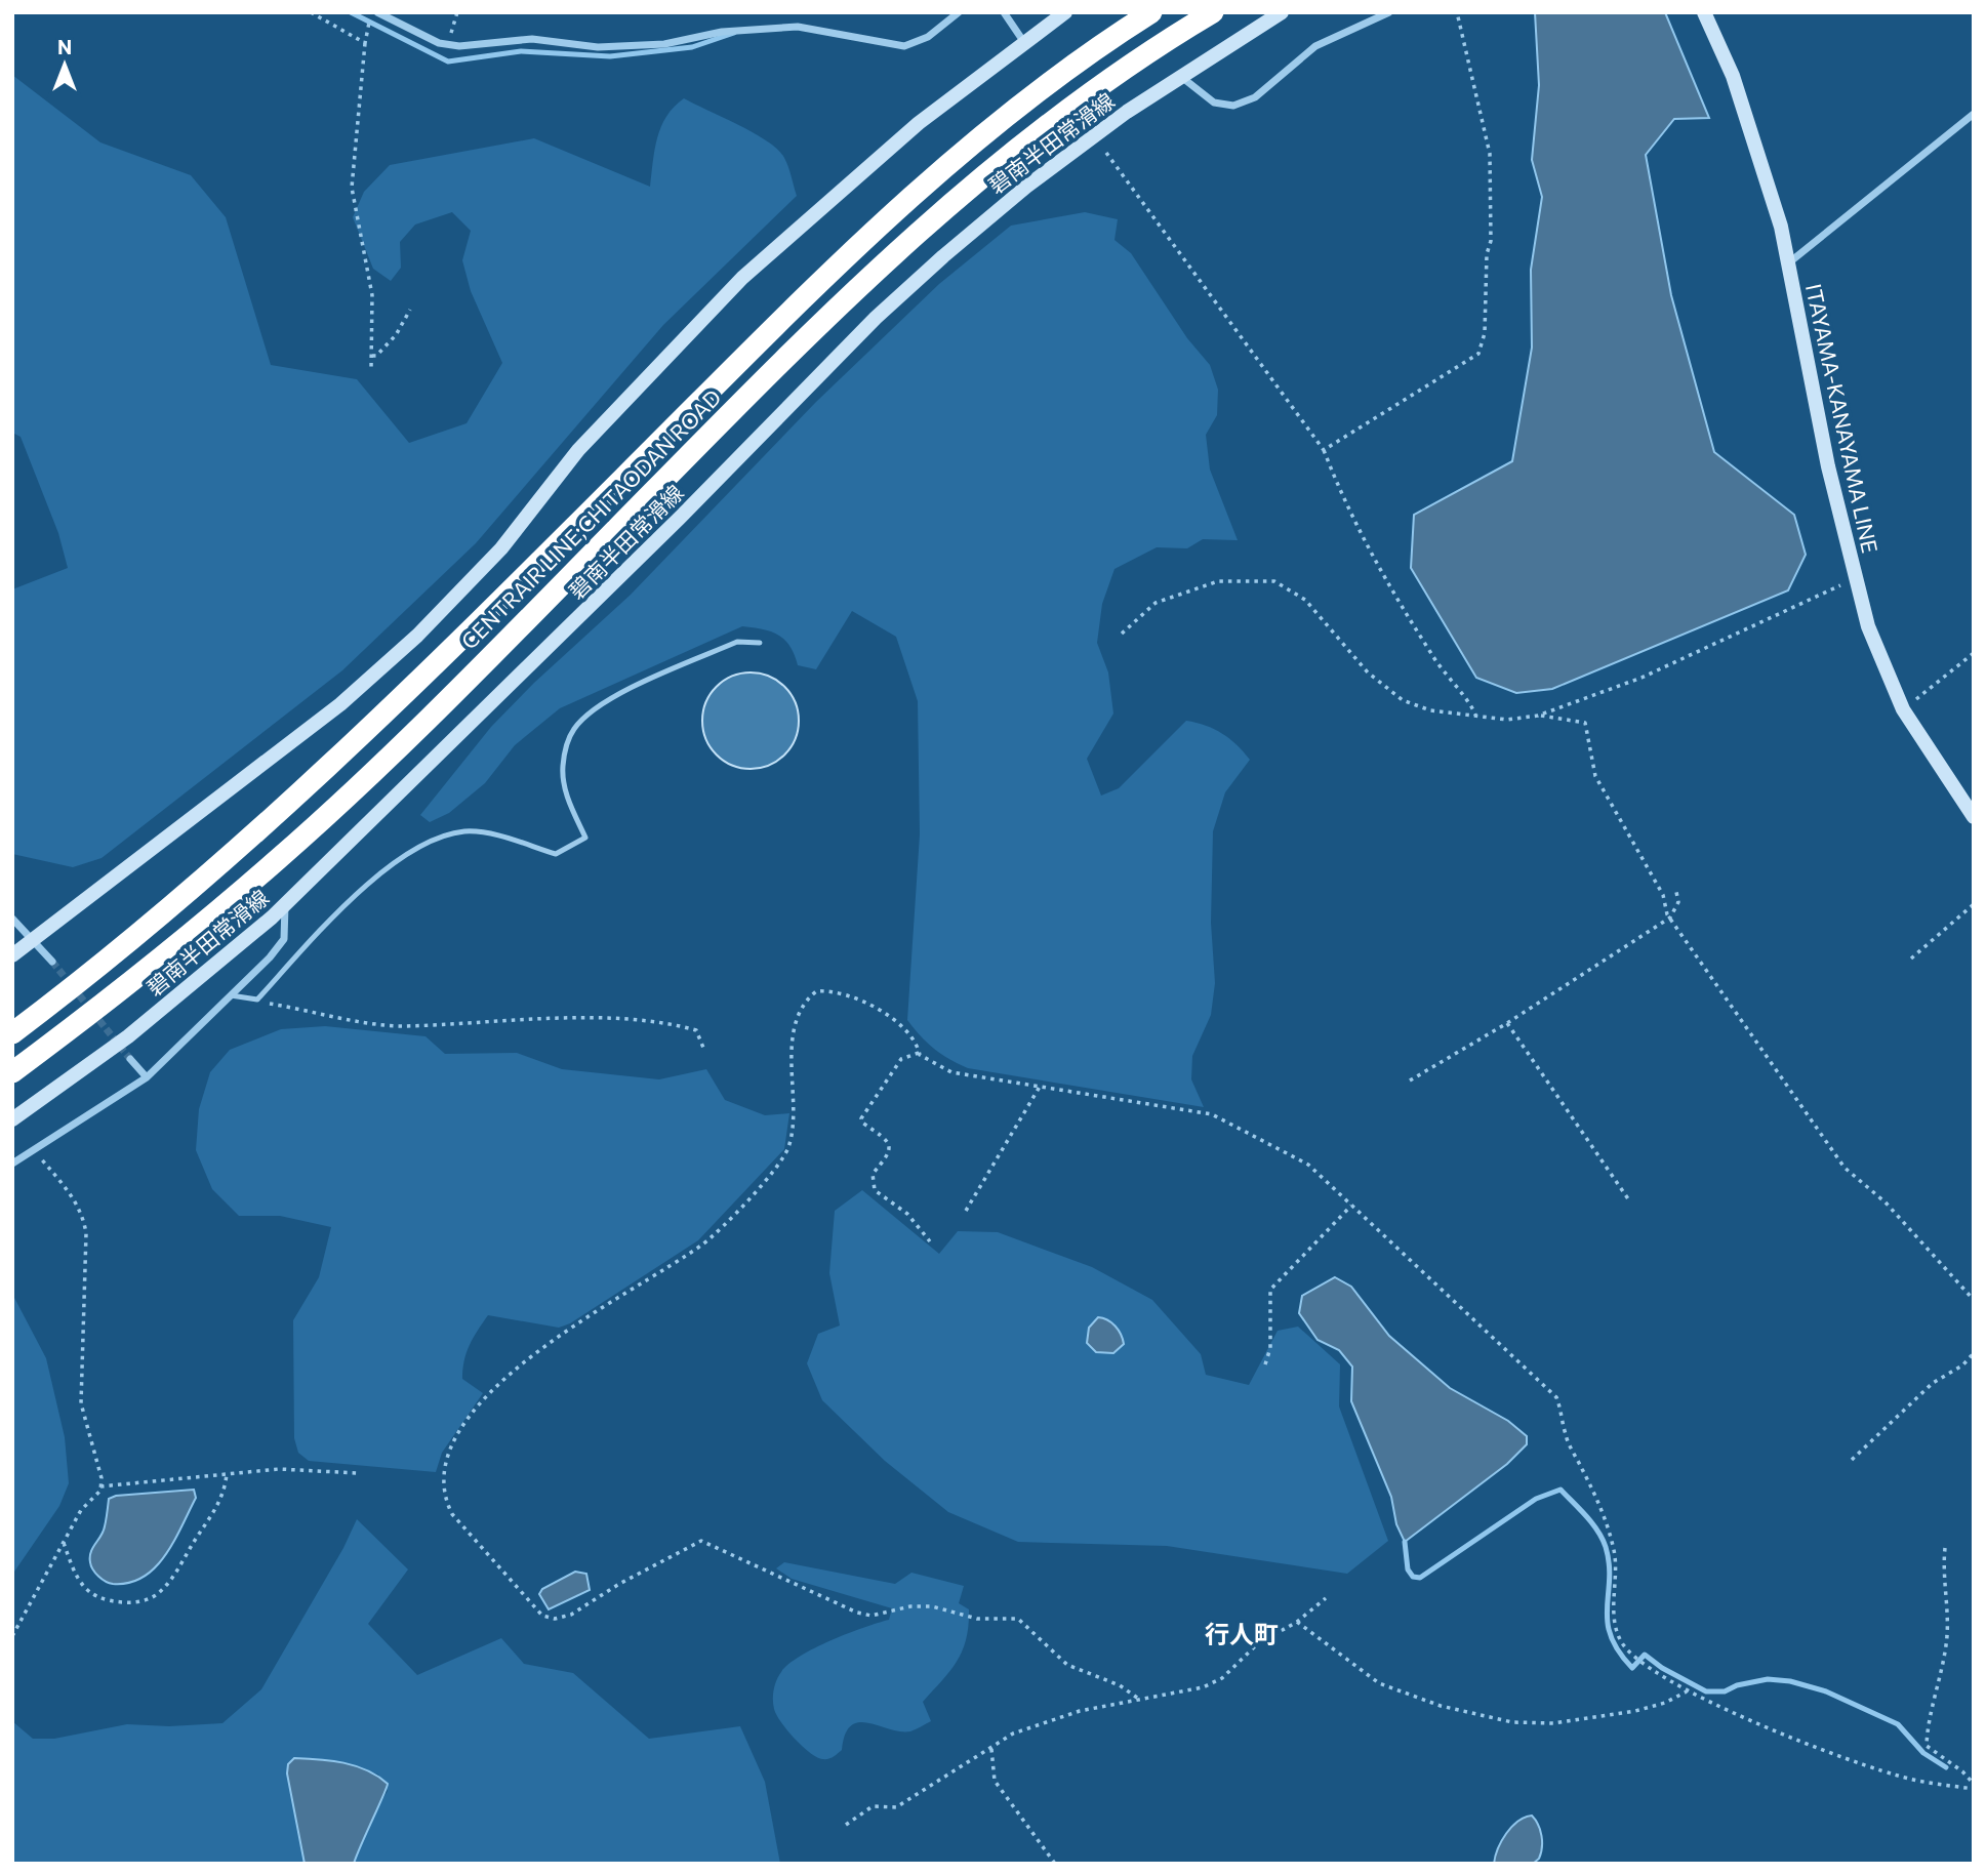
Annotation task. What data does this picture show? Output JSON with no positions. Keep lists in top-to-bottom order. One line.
{"streets":{"highway":["CENTRAIR LINE;CHITAODAN ROAD"],"main road":["碧南半田常滑線","ITAYAMA-KANAYAMA LINE"]},"districts":["行人町"],"north":"top"}
